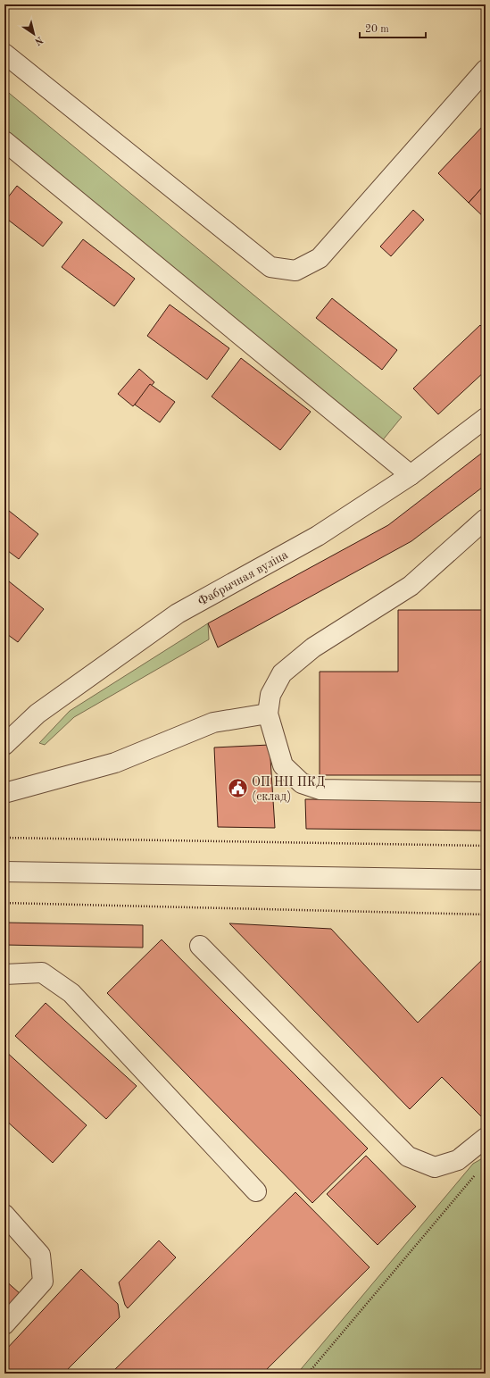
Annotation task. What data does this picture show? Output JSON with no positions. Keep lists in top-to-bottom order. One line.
{"streets":{"street":["Фабрычная вуліца"]},"places":{"public building":["ОП НII ПКД (склад)"]},"scale_bar":"20 m","north":"bottom right"}
